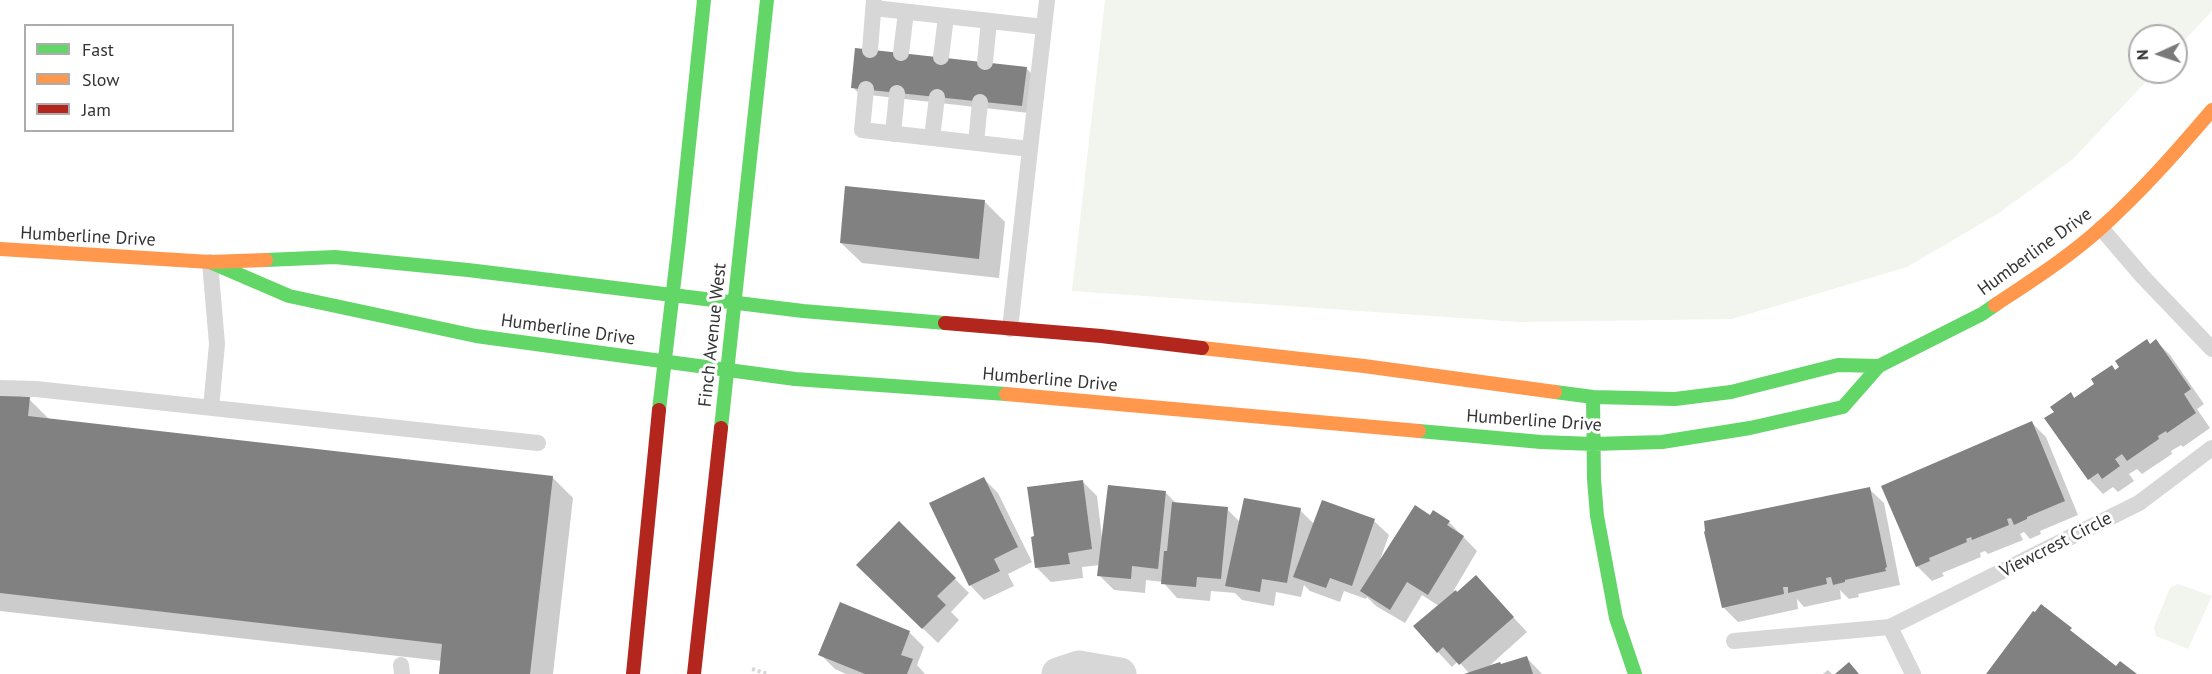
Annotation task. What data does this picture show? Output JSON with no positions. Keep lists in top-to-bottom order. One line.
{"streets":{"street":["Humberline Drive","Finch Avenue West"],"lane":["Viewcrest Circle"]},"crossings":[["Humberline Drive","Finch Avenue West"]],"legend":["Fast","Slow","Jam"],"north":"left"}
